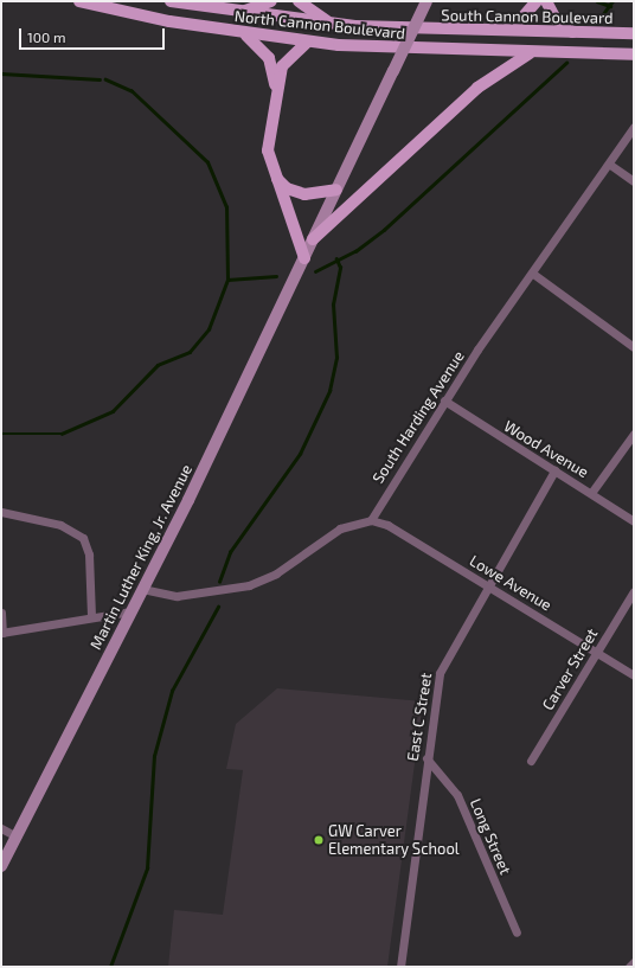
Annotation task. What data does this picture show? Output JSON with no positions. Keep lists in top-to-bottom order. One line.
{"streets":{"main road":["South Cannon Boulevard","North Cannon Boulevard","Martin Luther King, Jr. Avenue"],"street":["South Harding Avenue","Wood Avenue","Lowe Avenue","Carver Street","East C Street","Long Street"]},"crossings":[["South Cannon Boulevard","North Cannon Boulevard"],["South Harding Avenue","Wood Avenue"],["South Harding Avenue","Lowe Avenue"],["Wood Avenue","East C Street"],["Lowe Avenue","Carver Street"],["Lowe Avenue","East C Street"],["East C Street","Long Street"]],"places":["GW Carver Elementary School"],"scale_bar":"100 m"}
